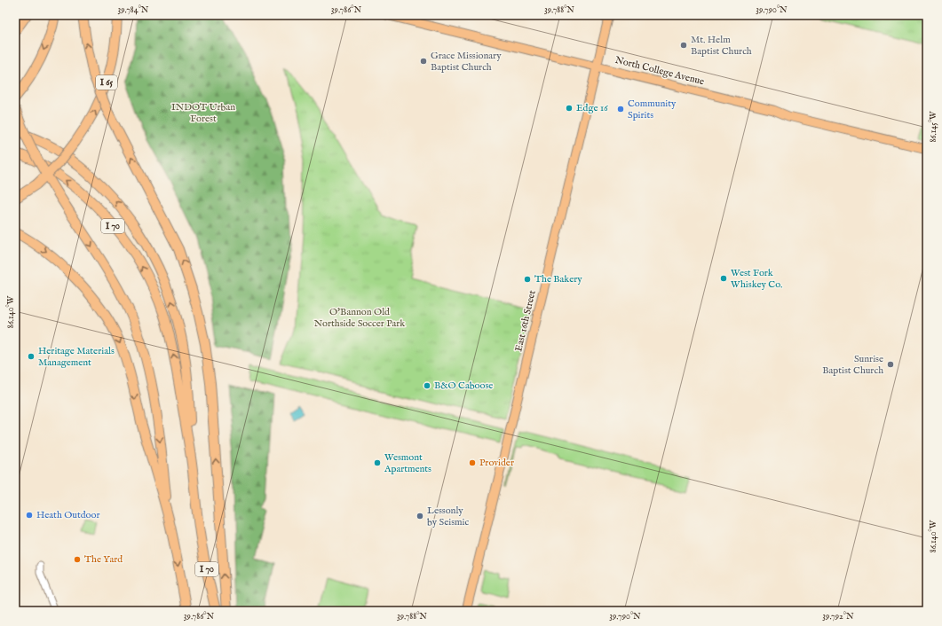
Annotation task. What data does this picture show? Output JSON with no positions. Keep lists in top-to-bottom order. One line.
{"streets":{"highway":["I 65","I 70"],"main road":["North College Avenue","East 16th Street"]},"crossings":[["North College Avenue","East 16th Street"]],"parks":["INDOT Urban Forest","O'Bannon Old Northside Soccer Park"],"places":["Mt. Helm Baptist Church","Grace Missionary Baptist Church","Edge 16","Community Spirits","West Fork Whiskey Co.","The Bakery","Heritage Materials Management","Sunrise Baptist Church","B&O Caboose","Wesmont Apartments","Provider","Heath Outdoor","Lessonly by Seismic","The Yard"],"coordinates":["39.784°N","39.786°N","39.788°N","39.790°N","86.145°W","86.140°W","39.792°N"]}
